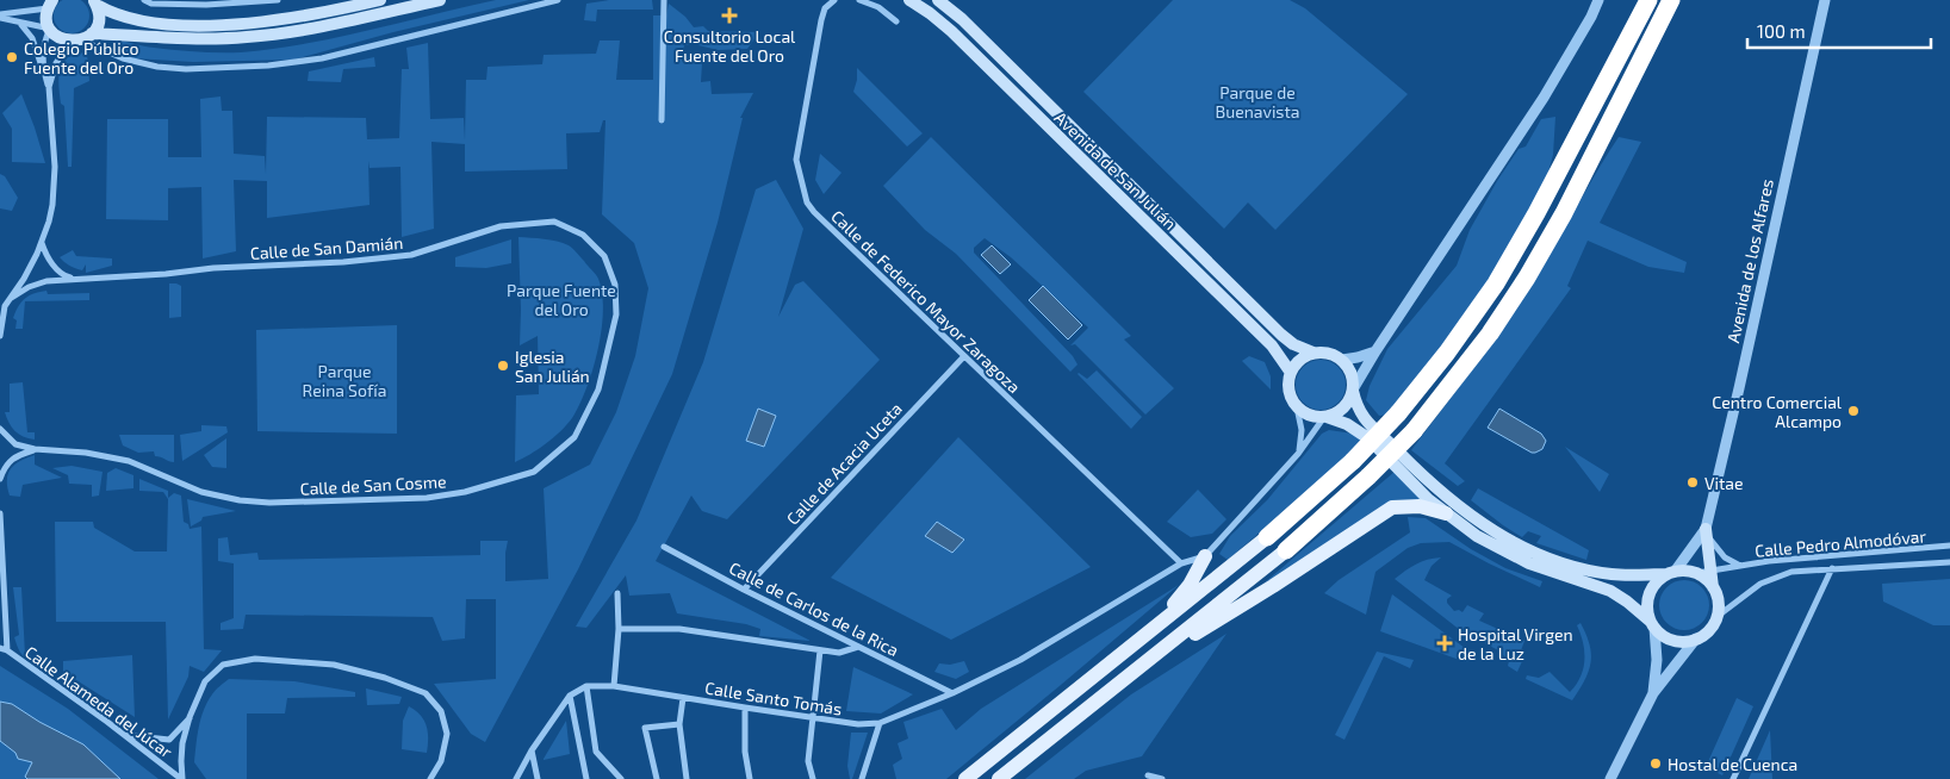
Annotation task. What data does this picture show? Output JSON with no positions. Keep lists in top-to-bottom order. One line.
{"streets":{"main road":["Avenida de San Julián"],"street":["Calle de San Damián","Avenida de los Alfares","Calle de Federico Mayor Zaragoza","Calle de Acacia Uceta","Calle de San Cosme","Calle Pedro Almodóvar","Calle de Carlos de la Rica","Calle Santo Tomás","Calle Alameda del Júcar"]},"crossings":[["Calle de San Damián","Calle de San Cosme"],["Calle de Federico Mayor Zaragoza","Calle de Acacia Uceta"],["Calle de Federico Mayor Zaragoza","Calle Santo Tomás"],["Calle de Acacia Uceta","Calle de Carlos de la Rica"],["Calle de Carlos de la Rica","Calle Santo Tomás"]],"parks":["Parque de Buenavista","Parque Fuente del Oro","Parque Reina Sofía"],"places":{"health":["Consultorio Local Fuente del Oro","Hospital Virgen de la Luz"],"other":["Colegio Público Fuente del Oro","Iglesia San Julián","Centro Comercial Alcampo","Vitae","Hostal de Cuenca"]},"scale_bar":"100 m"}
